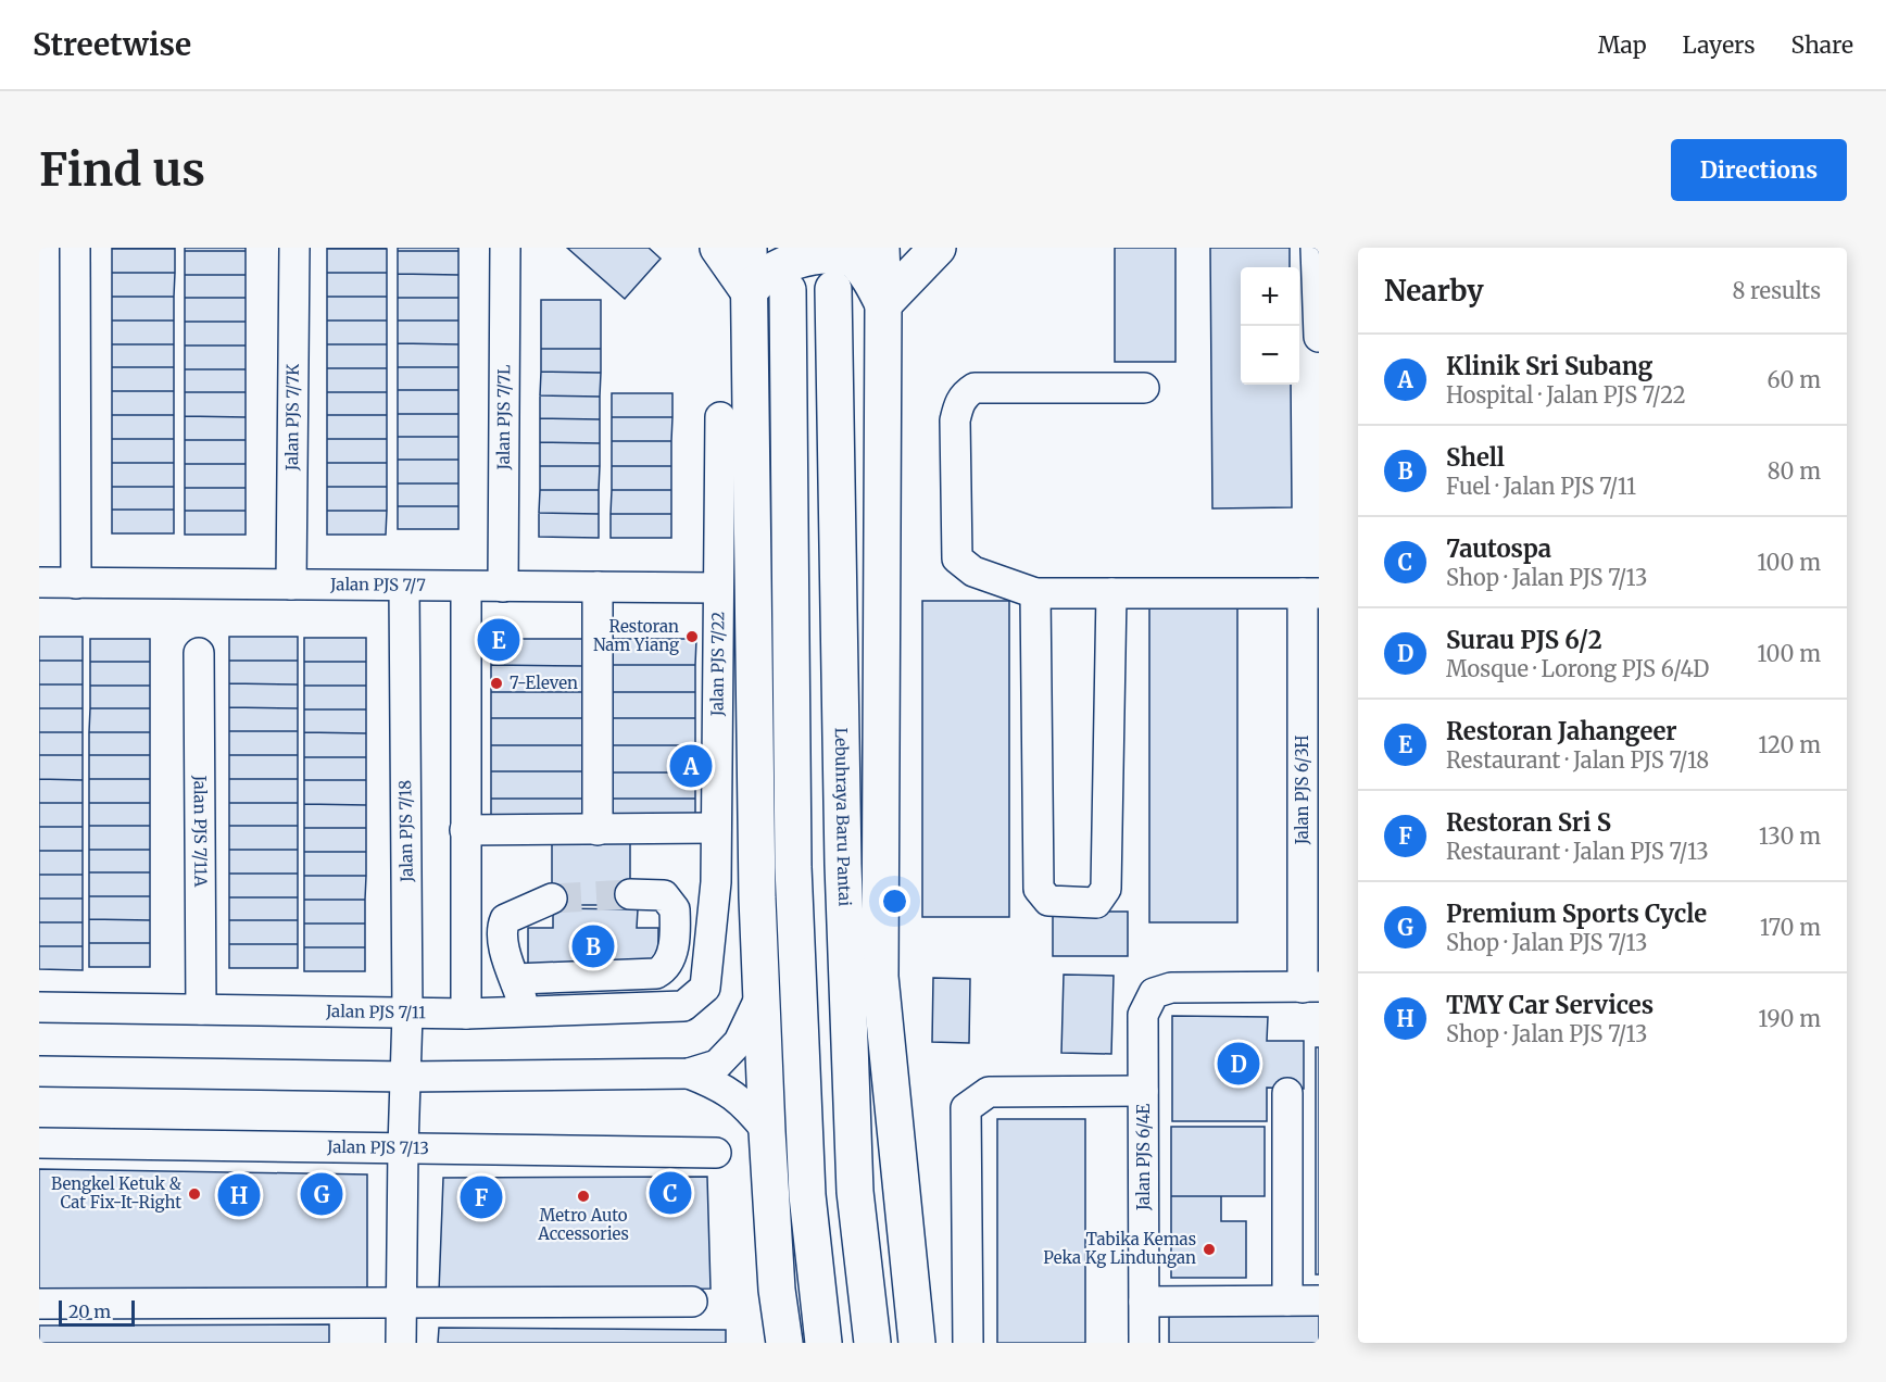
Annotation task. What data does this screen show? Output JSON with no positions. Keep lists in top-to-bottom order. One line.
{"streets":{"highway":["Lebuhraya Baru Pantai"],"street":["Jalan PJS 7/7K","Jalan PJS 7/7L","Jalan PJS 7/7","Jalan PJS 7/22","Jalan PJS 6/3H","Jalan PJS 7/11A","Jalan PJS 7/18","Jalan PJS 7/11","Jalan PJS 7/13","Jalan PJS 6/4E"]},"crossings":[["Jalan PJS 7/7K","Jalan PJS 7/7"],["Jalan PJS 7/7L","Jalan PJS 7/7"],["Jalan PJS 7/7","Jalan PJS 7/22"],["Jalan PJS 7/7","Jalan PJS 7/18"],["Jalan PJS 7/22","Jalan PJS 7/11"],["Jalan PJS 6/3H","Jalan PJS 6/4E"],["Jalan PJS 7/11A","Jalan PJS 7/11"],["Jalan PJS 7/18","Jalan PJS 7/11"],["Jalan PJS 7/18","Jalan PJS 7/13"]],"places":["Restoran Nam Yiang","7-Eleven","Bengkel Ketuk & Cat Fix-It-Right","Metro Auto Accessories","Tabika Kemas Peka Kg Lindungan"],"scale_bar":"20 m","page":{"header":"Streetwise","nav":["Map","Layers","Share"],"buttons":"Directions","title":"Find us","heading":["Nearby","8 results"],"map_buttons":["+","−"],"list":[{"mark":"A","name":"Klinik Sri Subang","note":"Hospital · Jalan PJS 7/22","value":"60 m"},{"mark":"B","name":"Shell","note":"Fuel · Jalan PJS 7/11","value":"80 m"},{"mark":"C","name":"7autospa","note":"Shop · Jalan PJS 7/13","value":"100 m"},{"mark":"D","name":"Surau PJS 6/2","note":"Mosque · Lorong PJS 6/4D","value":"100 m"},{"mark":"E","name":"Restoran Jahangeer","note":"Restaurant · Jalan PJS 7/18","value":"120 m"},{"mark":"F","name":"Restoran Sri S","note":"Restaurant · Jalan PJS 7/13","value":"130 m"},{"mark":"G","name":"Premium Sports Cycle","note":"Shop · Jalan PJS 7/13","value":"170 m"},{"mark":"H","name":"TMY Car Services","note":"Shop · Jalan PJS 7/13","value":"190 m"}],"pins":["E","A","B","D","C","G","H","F"],"scale":"20 m"}}
